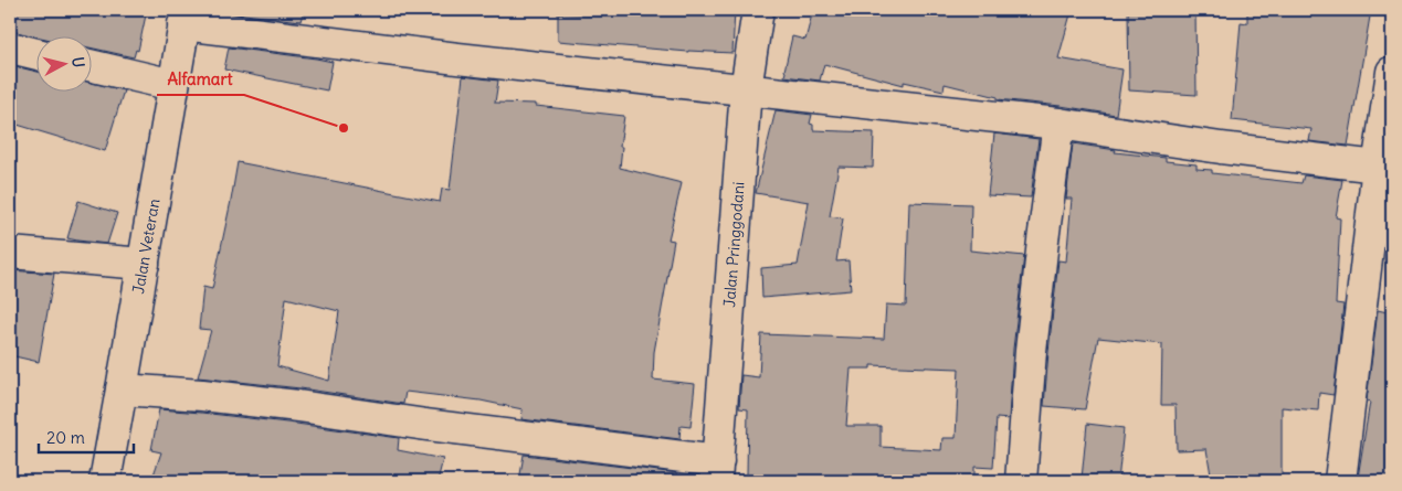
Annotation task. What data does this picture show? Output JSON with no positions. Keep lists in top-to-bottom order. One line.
{"streets":{"street":["Jalan Pringgodani","Jalan Veteran"]},"places":["Alfamart"],"scale_bar":"20 m","north":"right"}
